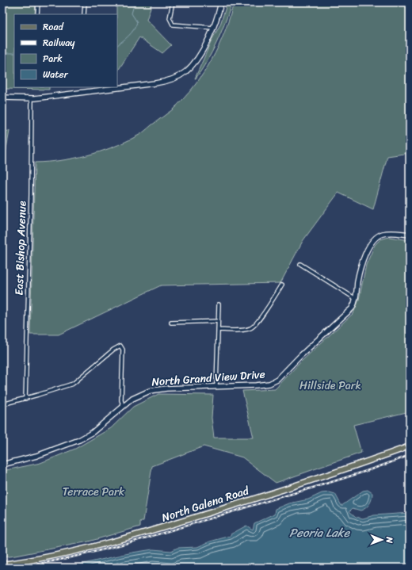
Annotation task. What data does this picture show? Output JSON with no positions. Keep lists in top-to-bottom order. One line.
{"streets":{"main road":["North Galena Road"],"street":["East Bishop Avenue","North Grand View Drive"]},"water":["Peoria Lake"],"parks":["Hillside Park","Terrace Park"],"legend":["Road","Railway","Park","Water"],"north":"right"}
